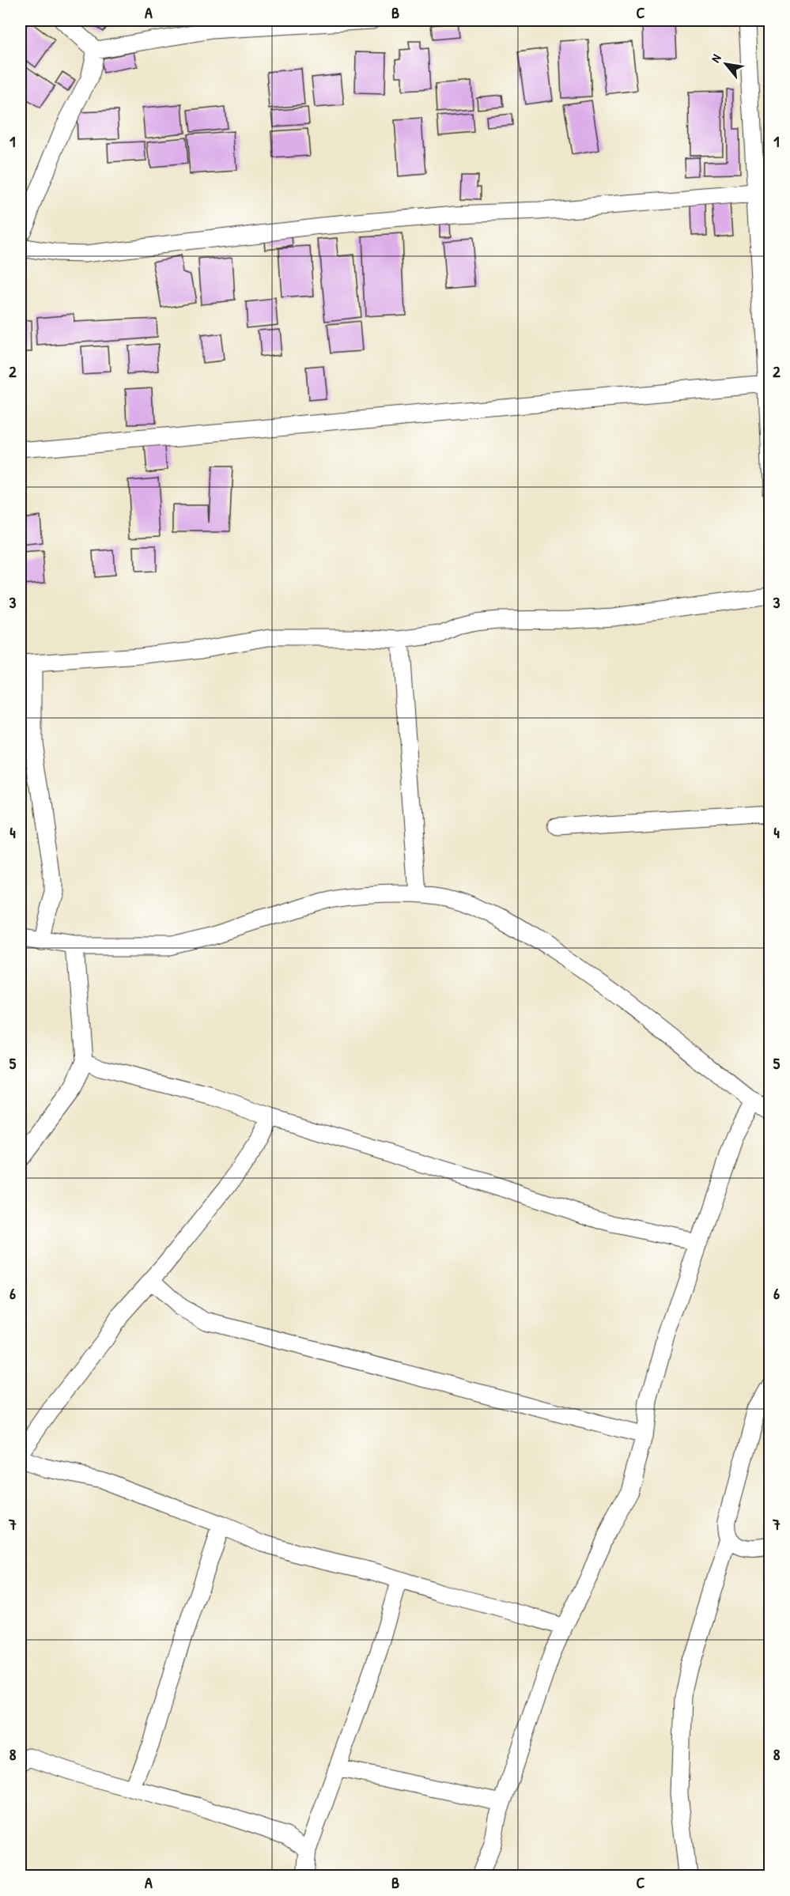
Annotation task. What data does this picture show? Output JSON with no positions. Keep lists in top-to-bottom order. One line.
{"north":"top left","grid":{"columns":["A","B","C"],"rows":["1","2","3","4","5","6","7","8"]}}
